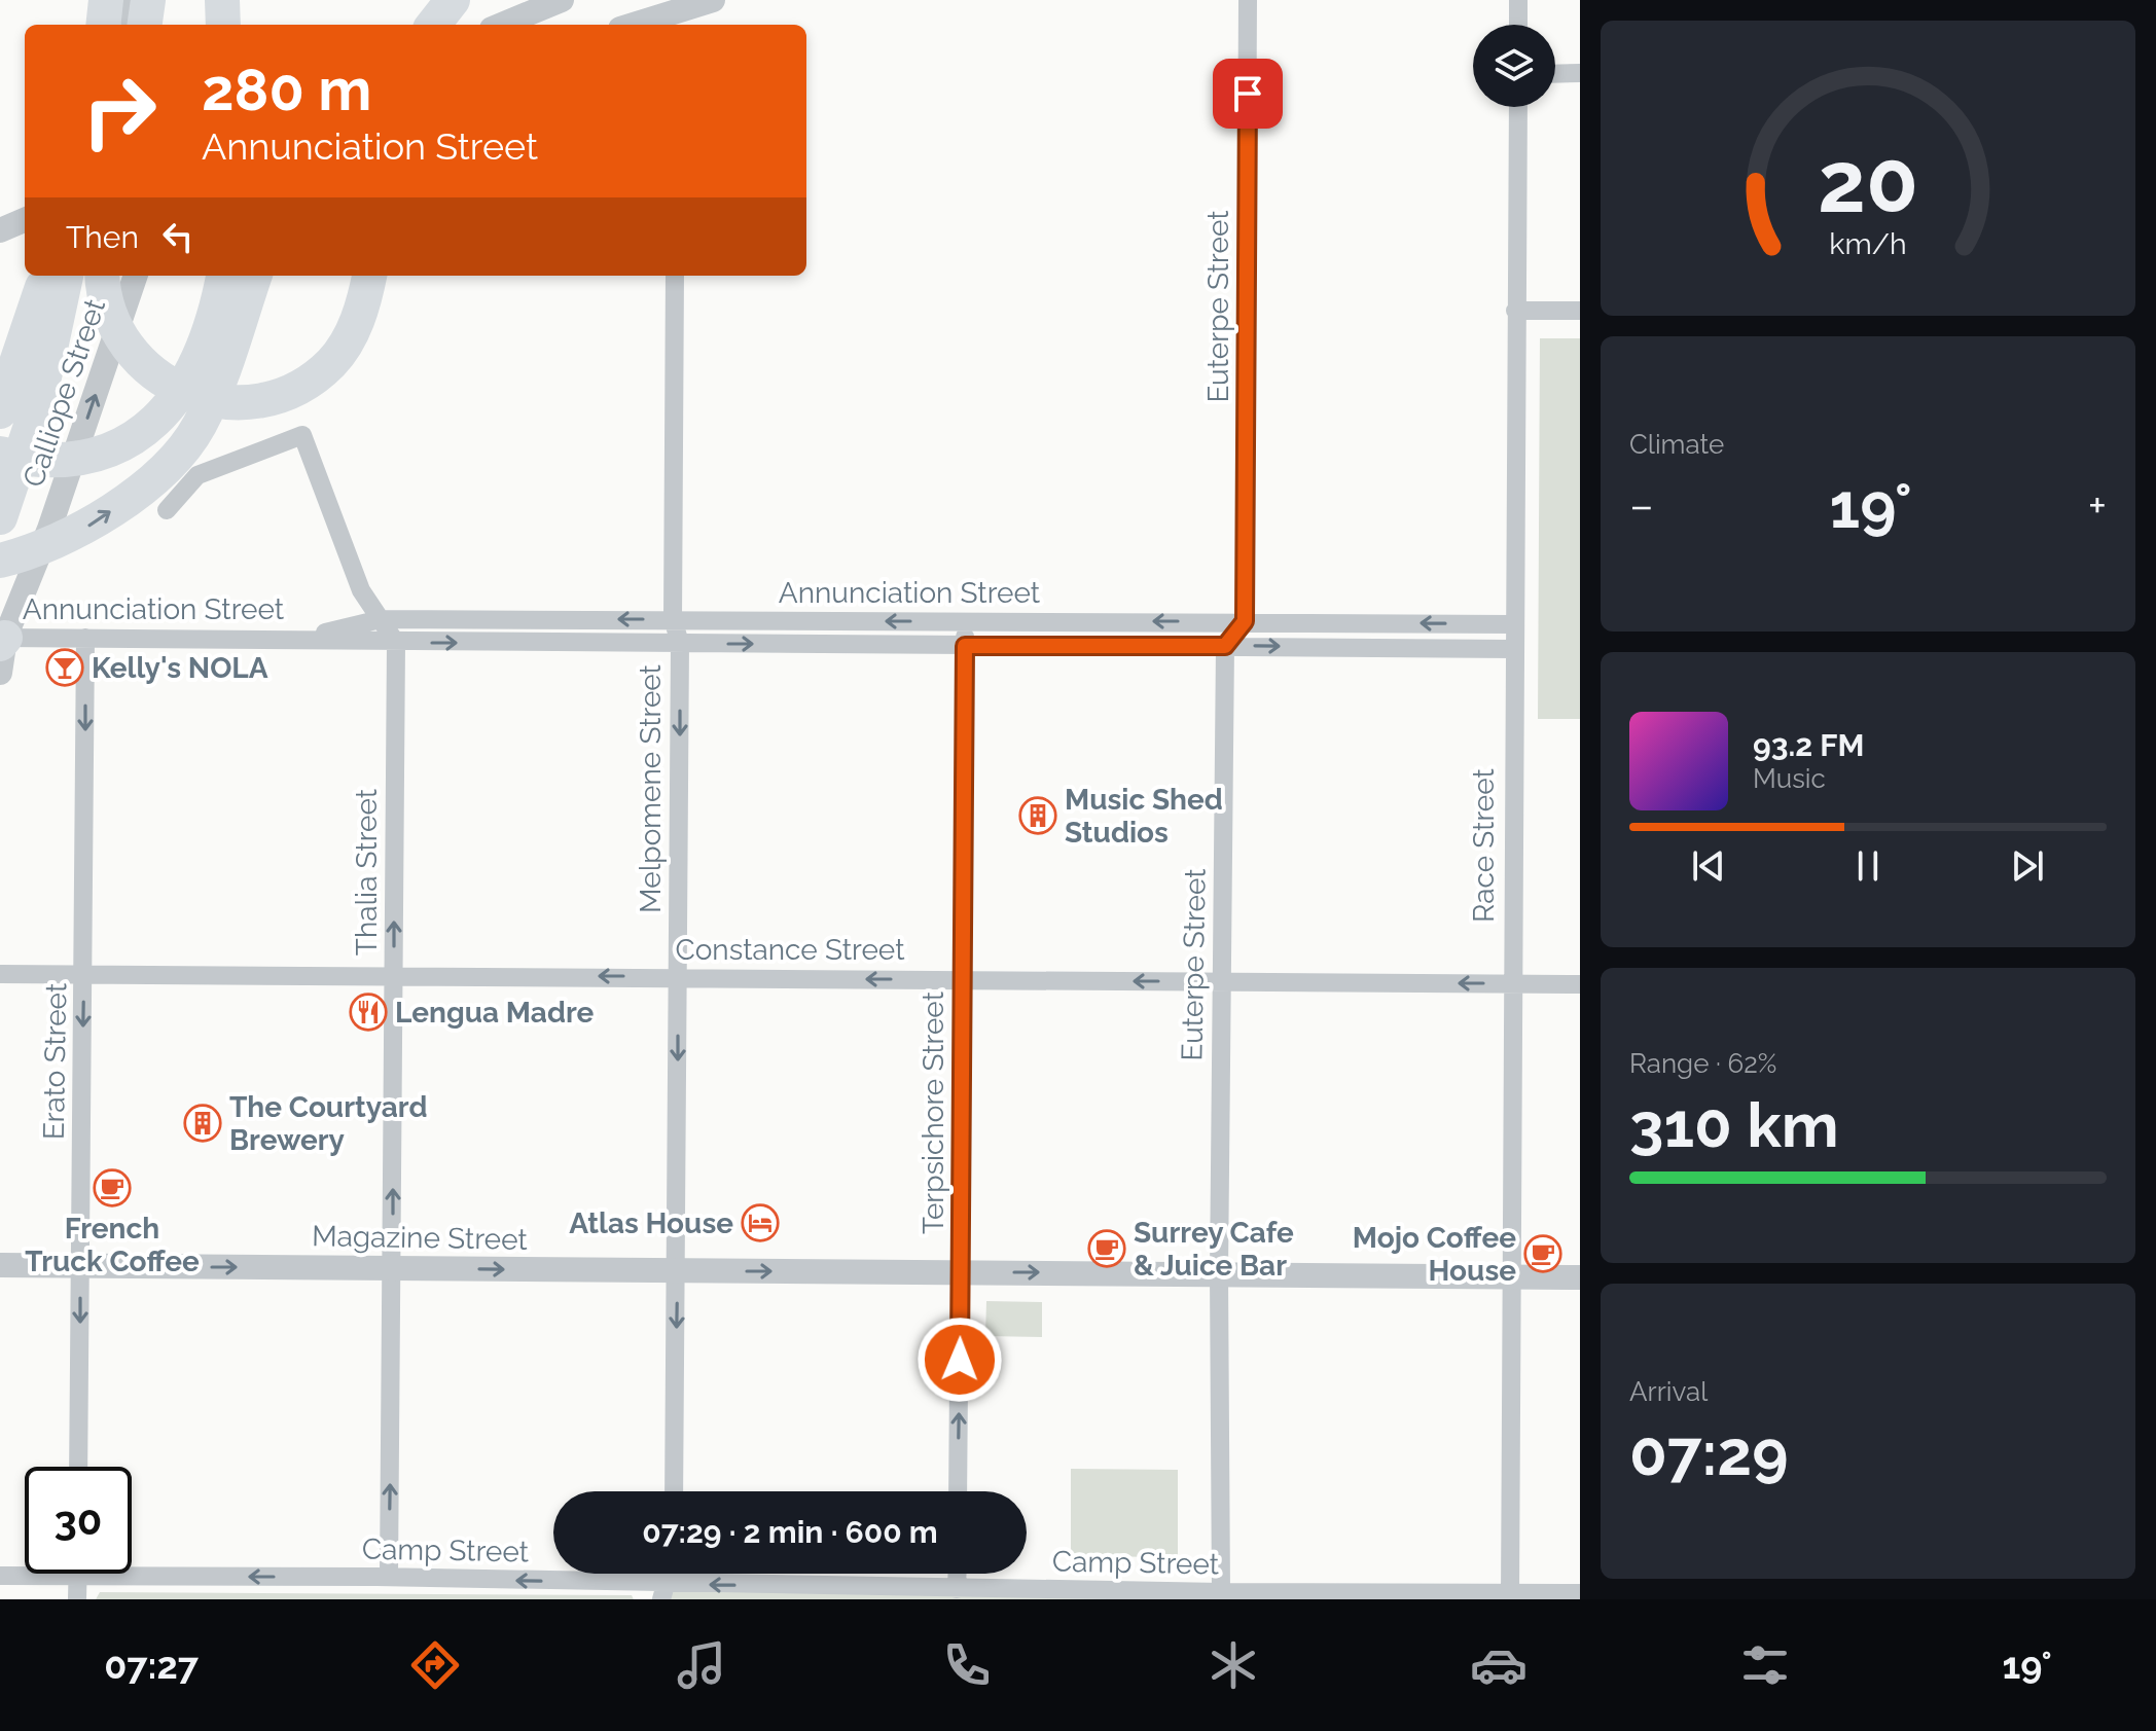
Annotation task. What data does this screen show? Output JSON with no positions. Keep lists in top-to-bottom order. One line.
{"streets":{"street":["Euterpe Street","Calliope Street","Annunciation Street","Melpomene Street","Race Street","Thalia Street","Constance Street","Erato Street","Terpsichore Street","Magazine Street","Camp Street"]},"crossings":[["Euterpe Street","Annunciation Street"],["Euterpe Street","Constance Street"],["Euterpe Street","Magazine Street"],["Euterpe Street","Camp Street"],["Calliope Street","Annunciation Street"],["Annunciation Street","Melpomene Street"],["Annunciation Street","Race Street"],["Annunciation Street","Thalia Street"],["Annunciation Street","Erato Street"],["Annunciation Street","Terpsichore Street"],["Melpomene Street","Constance Street"],["Melpomene Street","Magazine Street"],["Race Street","Constance Street"],["Race Street","Magazine Street"],["Race Street","Camp Street"],["Thalia Street","Constance Street"],["Thalia Street","Magazine Street"],["Thalia Street","Camp Street"],["Constance Street","Erato Street"],["Constance Street","Terpsichore Street"],["Erato Street","Magazine Street"],["Terpsichore Street","Magazine Street"]],"one_way":["Calliope Street","Melpomene Street","Thalia Street","Constance Street","Erato Street","Magazine Street","Camp Street"],"places":{"bar":["Kelly's NOLA"],"building":["Music Shed Studios","The Courtyard Brewery"],"restaurant":["Lengua Madre"],"cafe":["French Truck Coffee","Surrey Cafe & Juice Bar","Mojo Coffee House"],"hotel":["Atlas House"]},"page":{"turn":["280 m","Annunciation Street"],"then":"Then","tile":["Climate",["Range · 62%","310 km"],["Arrival","07:29"]],"heat":["−","19°","+"],"song":["93.2 FM","Music"],"limit":"30","trip":"07:29 · 2 min · 600 m","tabs":["07:27","19°"],"gauge":["20","km/h"]}}
